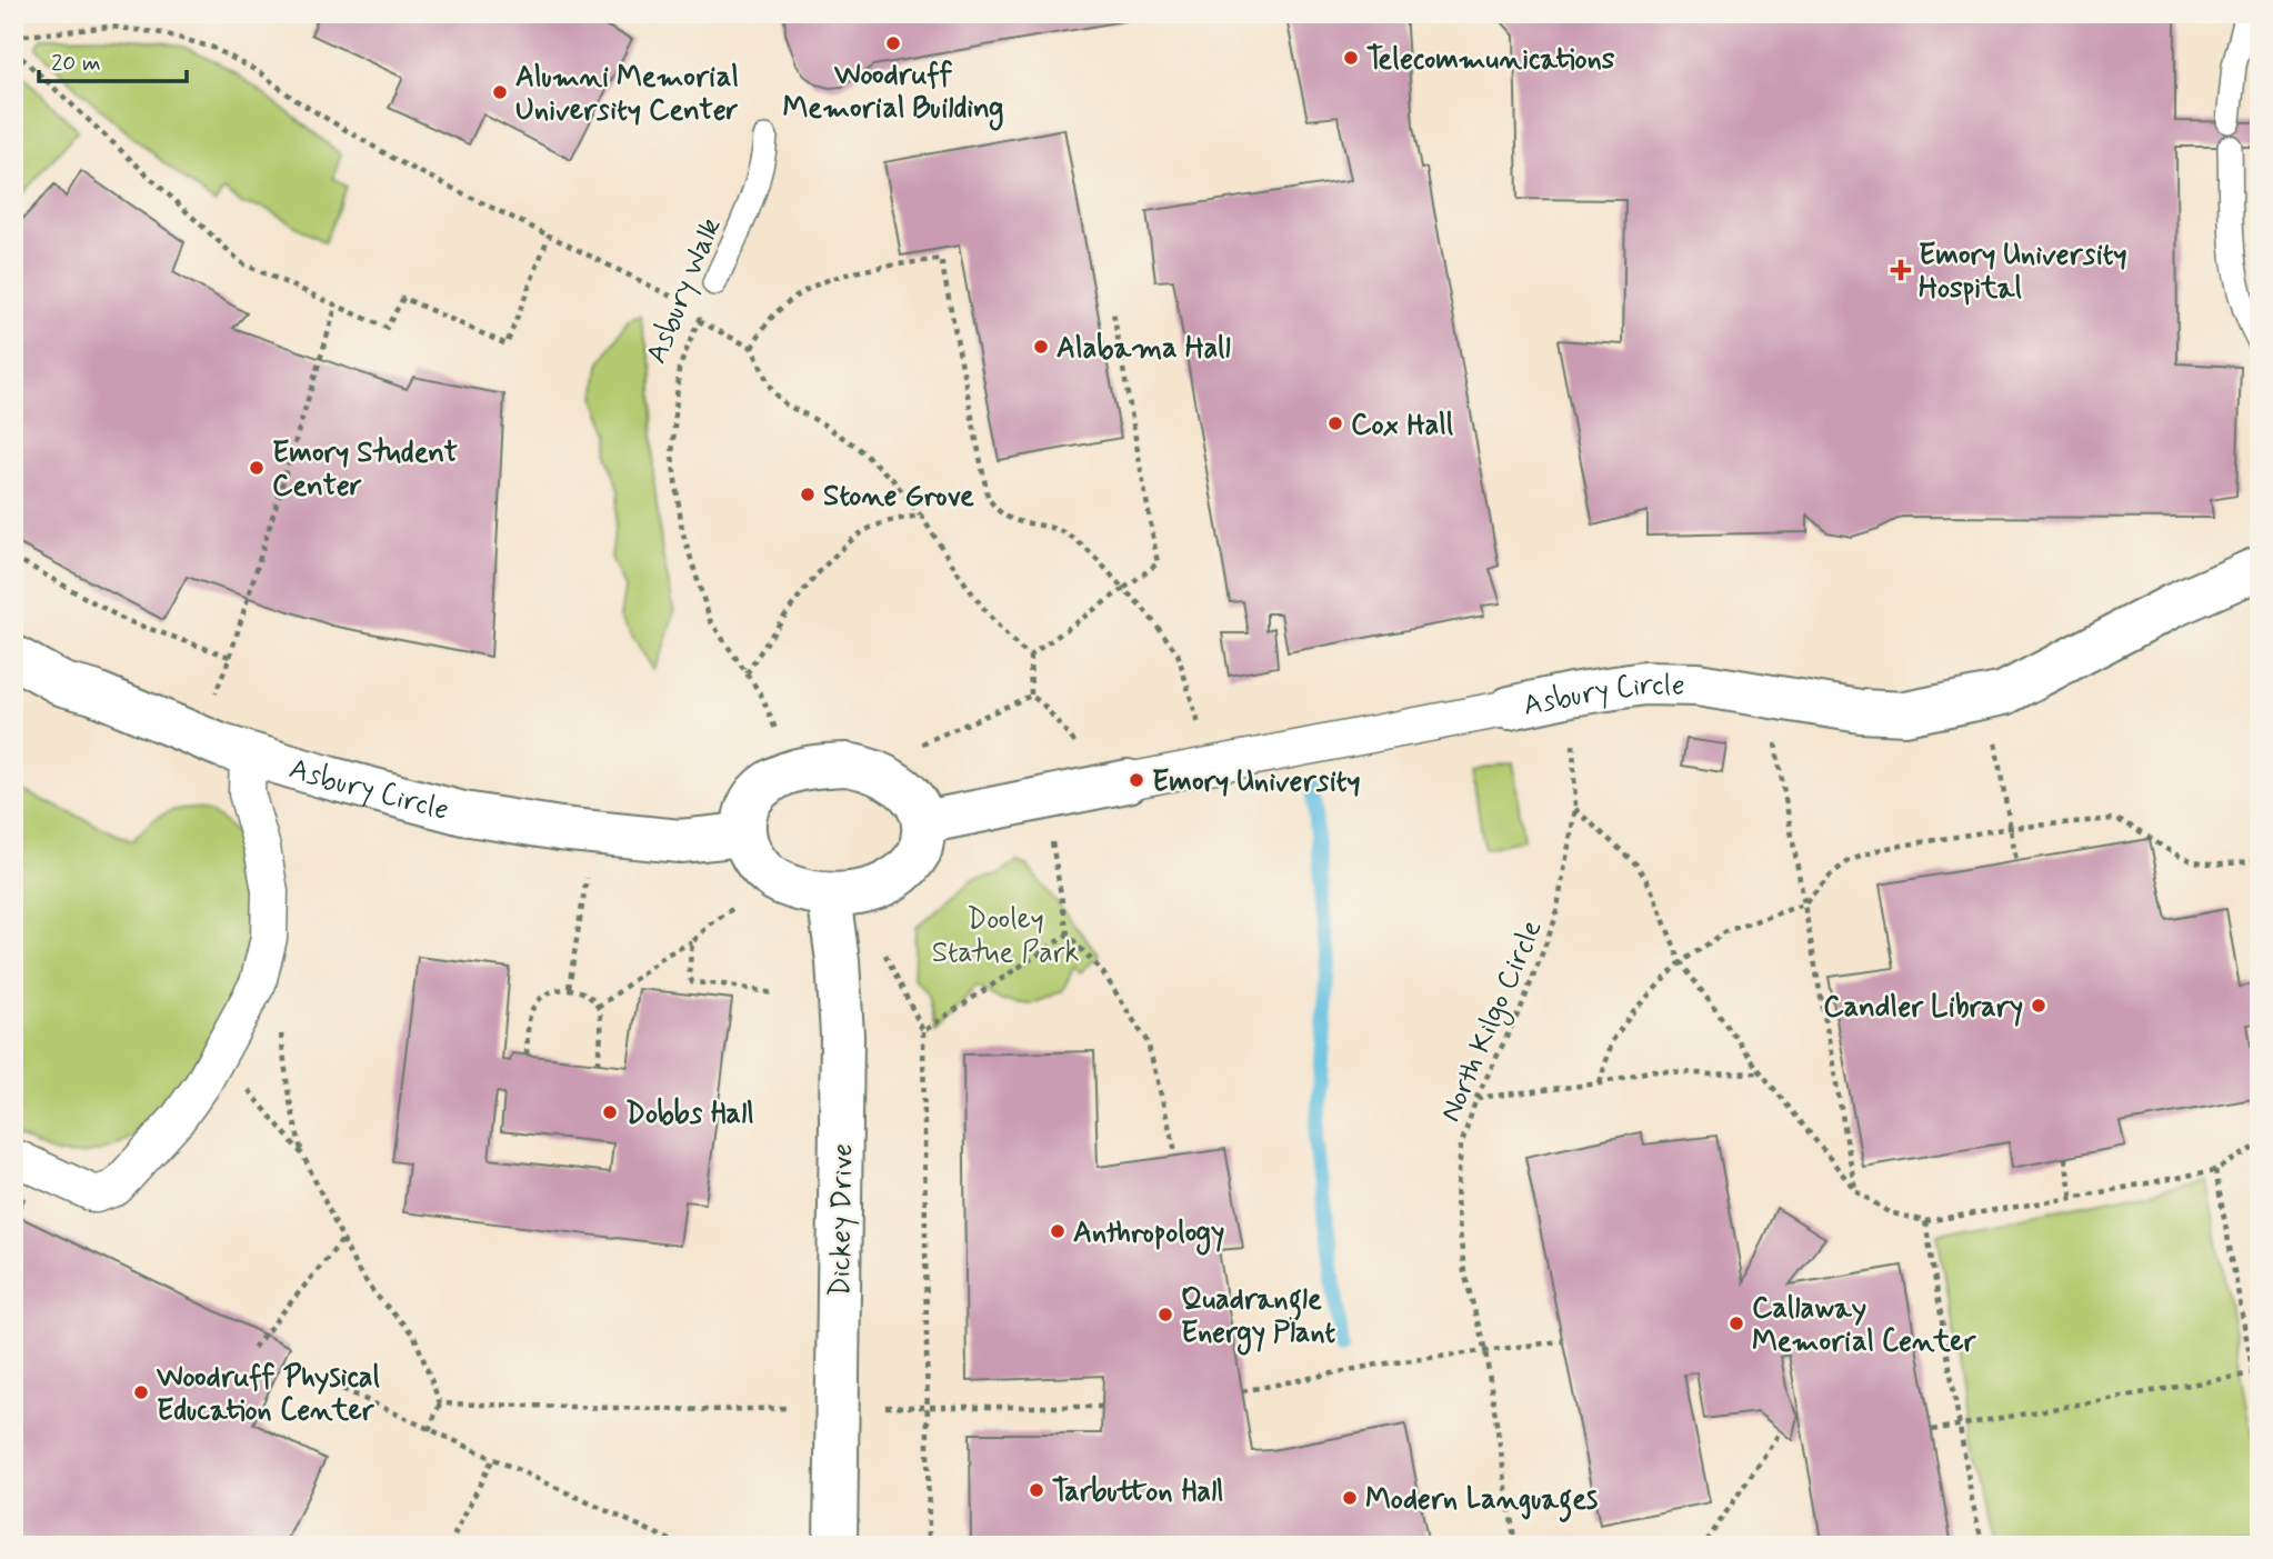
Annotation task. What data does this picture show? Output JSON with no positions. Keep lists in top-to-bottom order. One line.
{"streets":{"street":["Asbury Circle","Dickey Drive"],"lane":["Asbury Walk"],"path":["North Kilgo Circle"]},"crossings":[["Asbury Walk","Asbury Circle"],["Asbury Walk","Dickey Drive"],["Asbury Circle","North Kilgo Circle"],["Asbury Circle","Dickey Drive"]],"parks":["Dooley Statue Park"],"places":{"other":["Woodruff Memorial Building","Telecommunications","Alumni Memorial University Center","Alabama Hall","Cox Hall","Emory Student Center","Stone Grove","Emory University","Candler Library","Dobbs Hall","Anthropology","Quadrangle Energy Plant","Callaway Memorial Center","Woodruff Physical Education Center","Tarbutton Hall","Modern Languages"],"health":["Emory University Hospital"]},"scale_bar":"20 m"}
